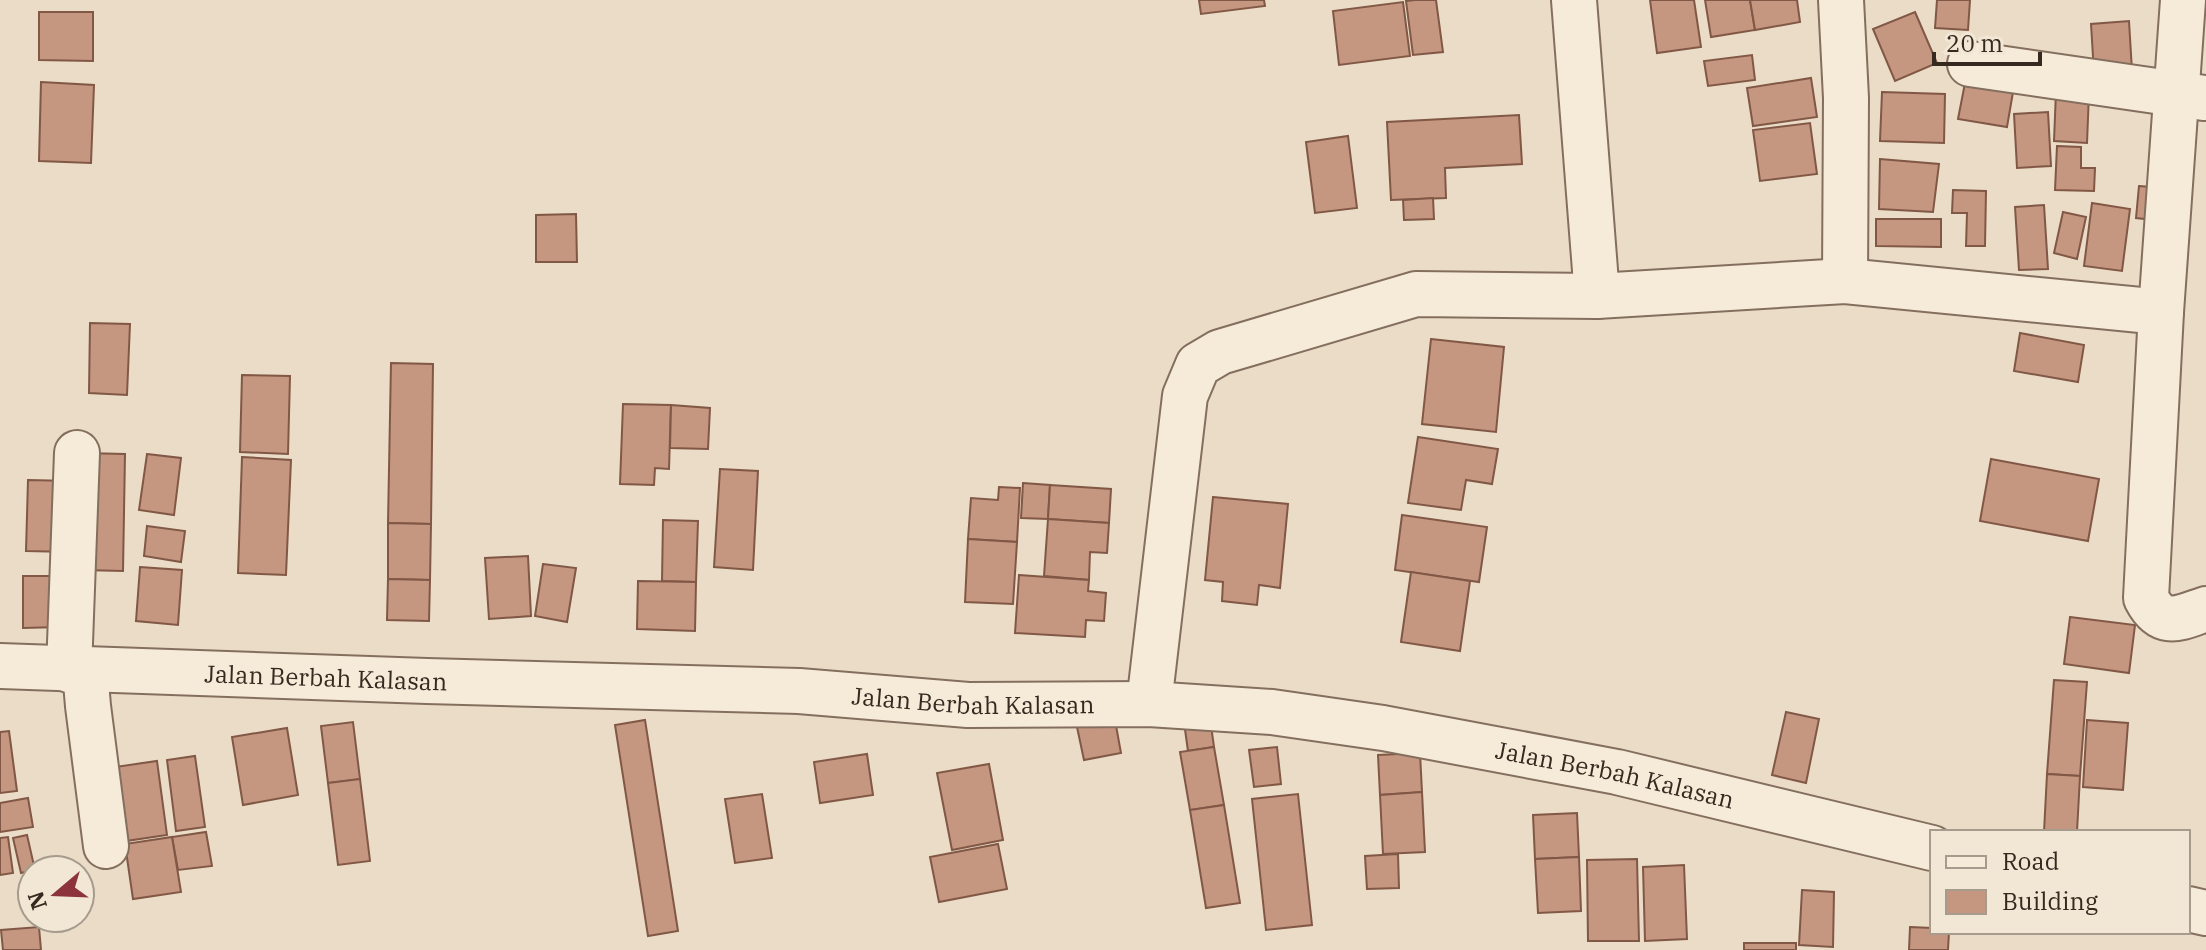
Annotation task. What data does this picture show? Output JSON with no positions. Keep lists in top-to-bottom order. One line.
{"streets":{"street":["Jalan Berbah Kalasan"]},"legend":["Road","Building"],"scale_bar":"20 m","north":"left"}
